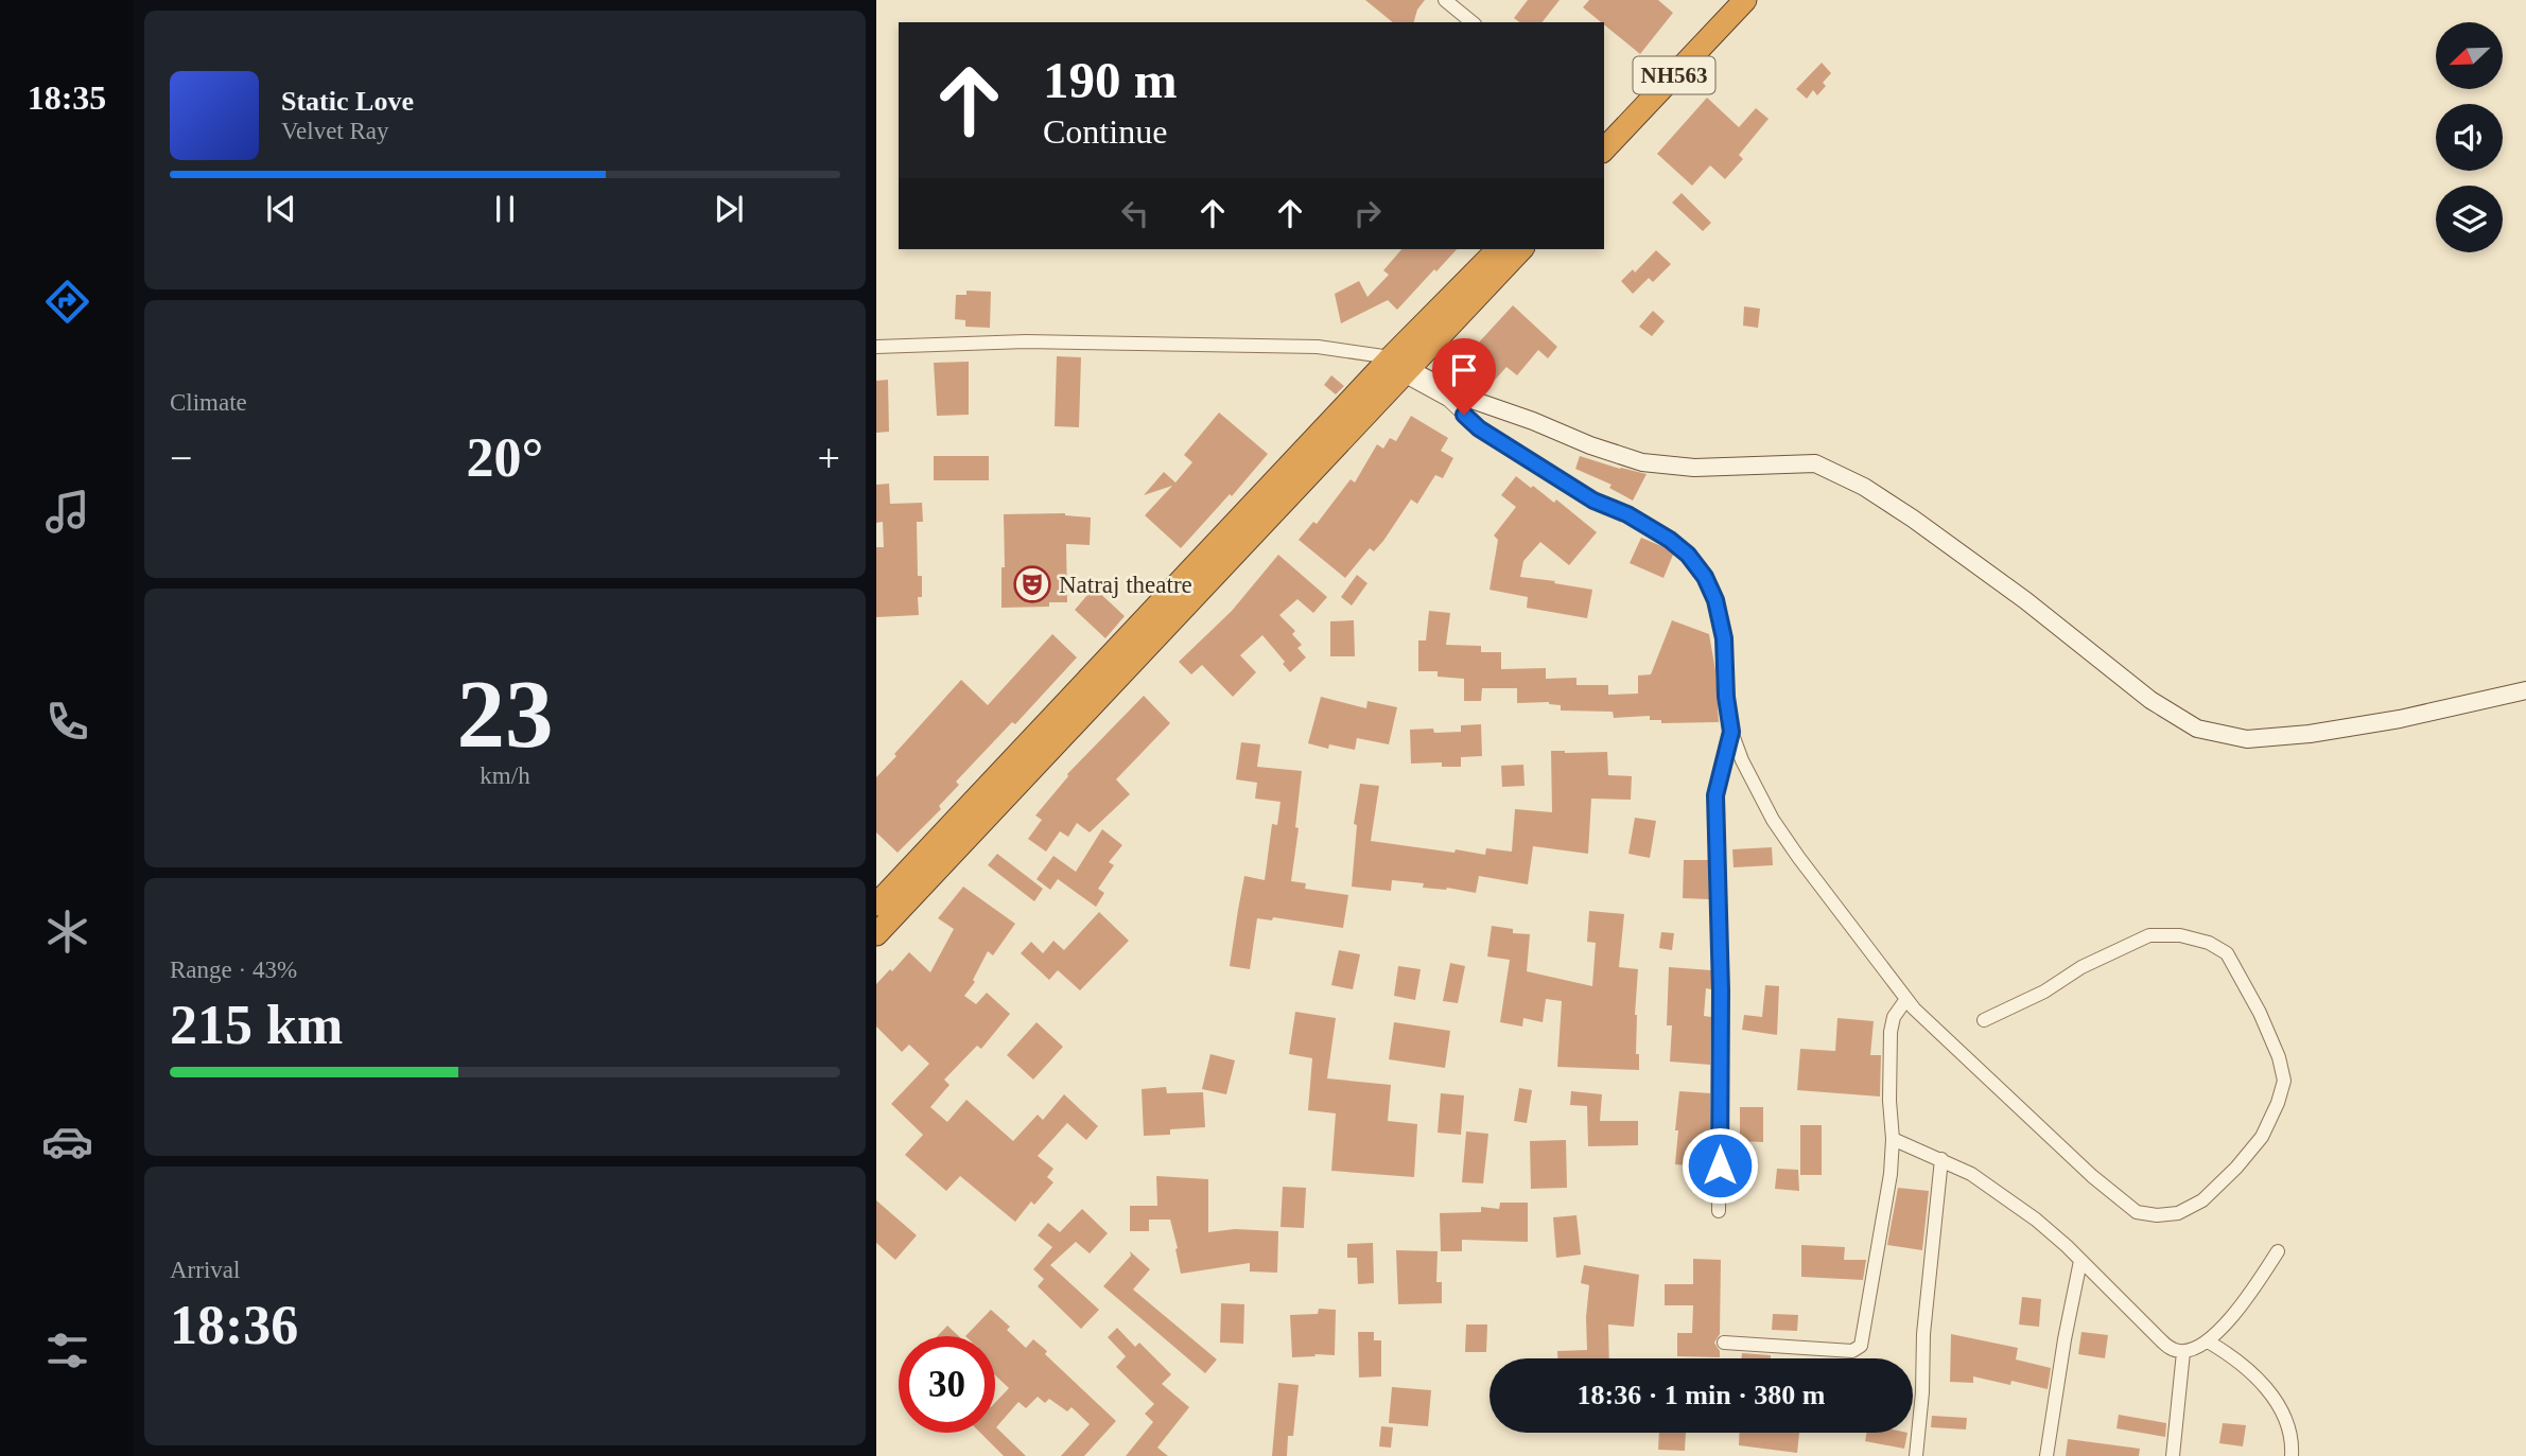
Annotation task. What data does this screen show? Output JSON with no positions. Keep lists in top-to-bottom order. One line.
{"streets":{"highway":["NH563"]},"places":{"theatre":["Natraj theatre"]},"north":"bottom left","page":{"tabs":"18:35","turn":["190 m","Continue"],"song":["Static Love","Velvet Ray"],"tile":["Climate",["23","km/h"],["Range · 43%","215 km"],["Arrival","18:36"]],"heat":["−","20°","+"],"limit":"30","trip":"18:36 · 1 min · 380 m"}}
